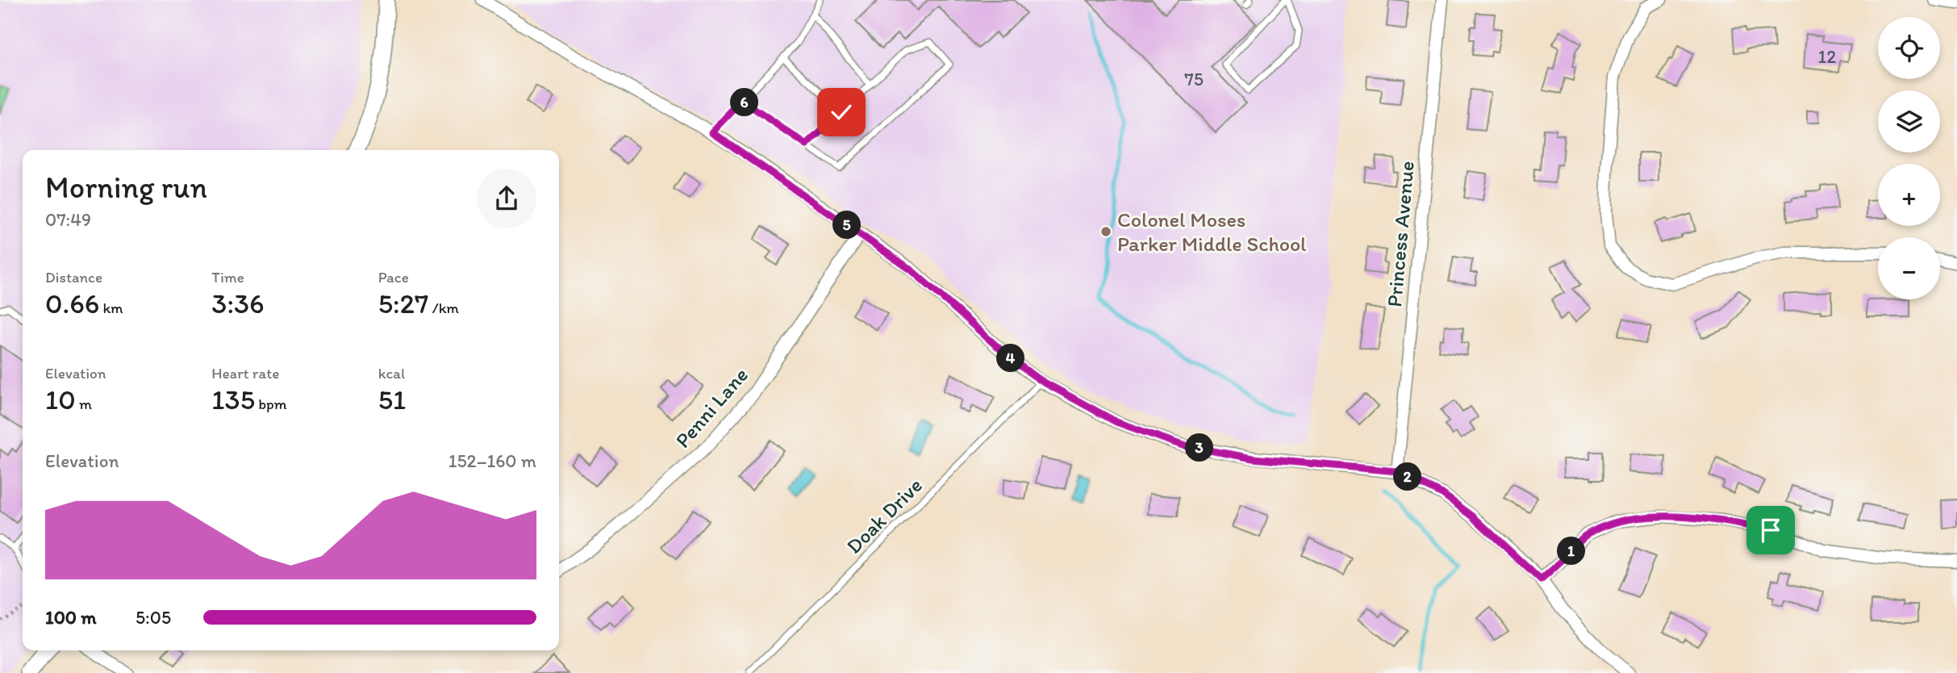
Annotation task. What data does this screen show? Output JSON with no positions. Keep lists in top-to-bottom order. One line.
{"streets":{"street":["Princess Avenue","Penni Lane"],"lane":["Doak Drive"]},"places":["Colonel Moses Parker Middle School"],"house_numbers":["12","75"],"page":{"map_buttons":["+","−"],"pins":["6","5","4","3","2","1"],"heading":["Morning run","07:49"],"stats":[["Distance","0.66 km"],["Time","3:36"],["Pace","5:27 /km"],["Elevation","10 m"],["Heart rate","135 bpm"],["kcal","51"]],"chart":["Elevation","152–160 m"],"list":[{"name":"100 m","note":"5:05"}]}}
